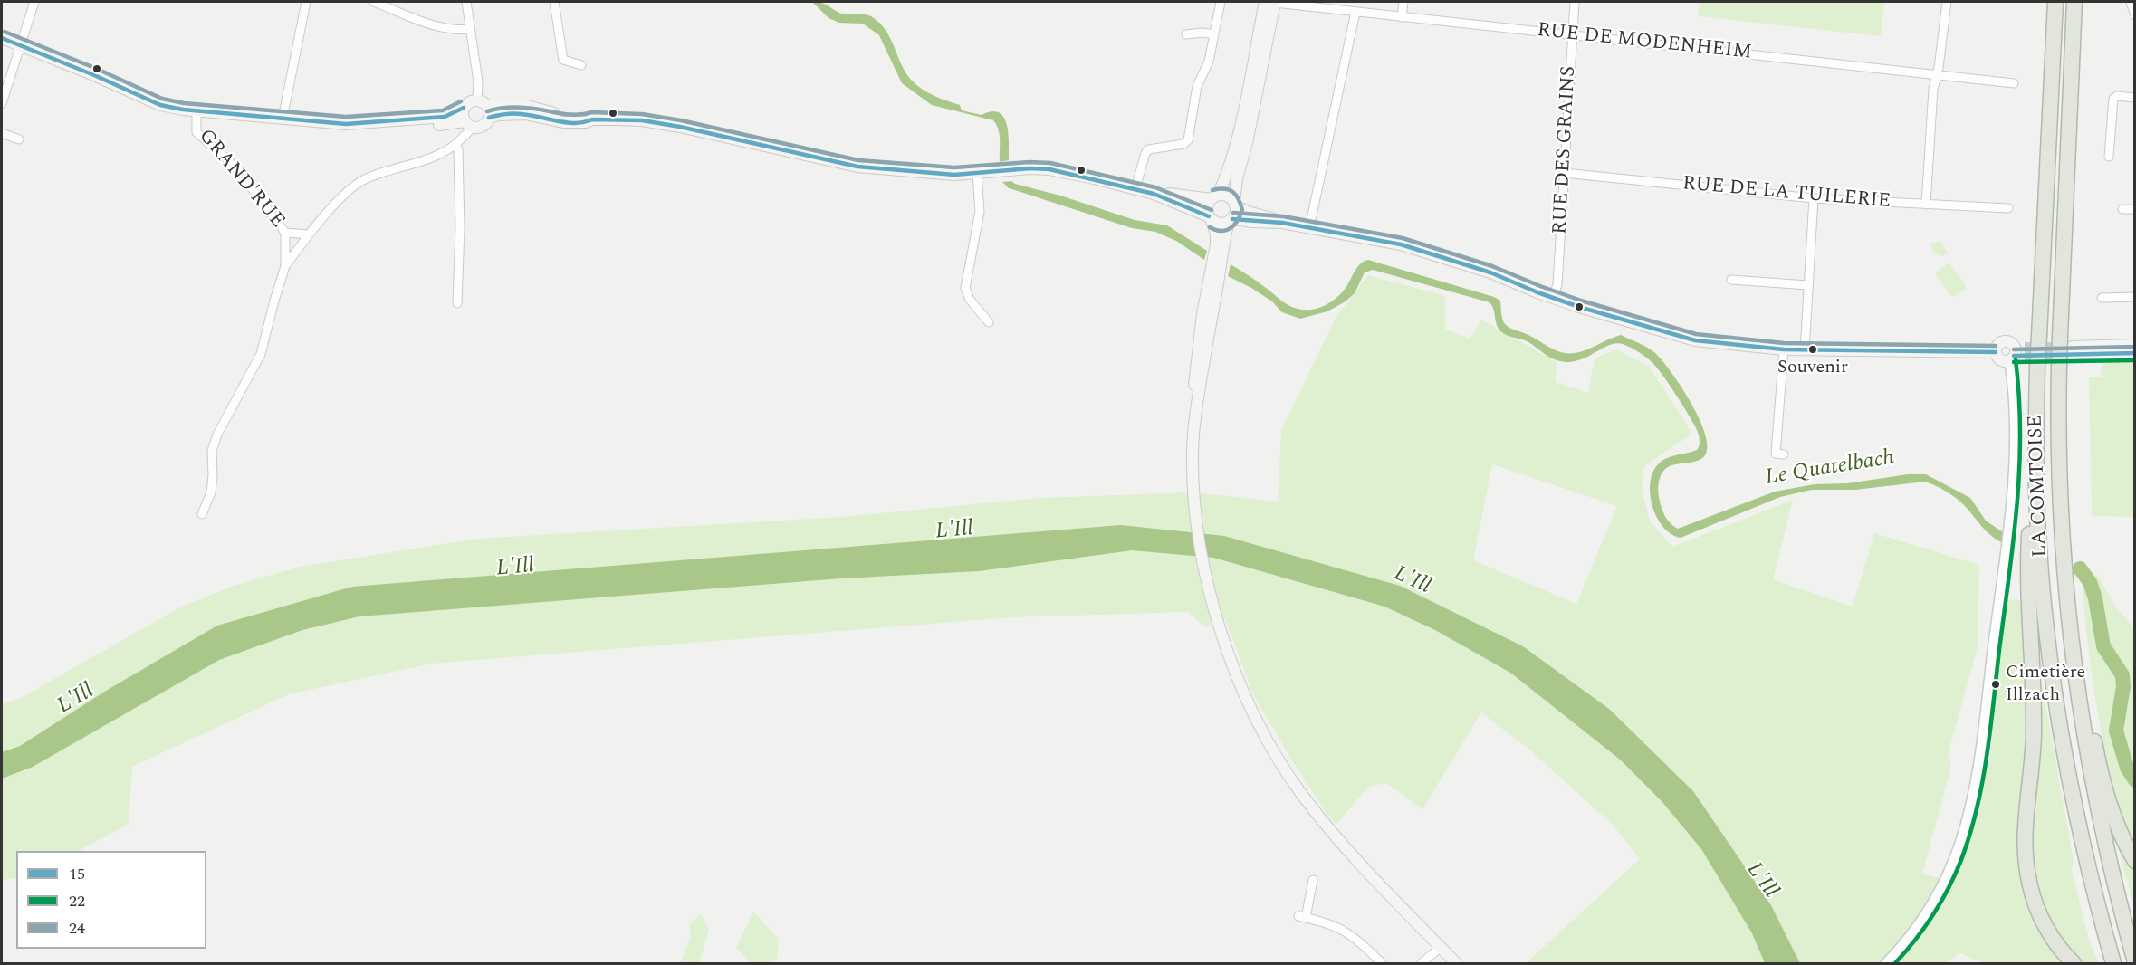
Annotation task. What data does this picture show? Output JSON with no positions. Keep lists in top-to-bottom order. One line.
{"streets":{"highway":["LA COMTOISE"],"main road":["GRAND'RUE"],"street":["RUE DE MODENHEIM","RUE DES GRAINS","RUE DE LA TUILERIE"]},"crossings":[["RUE DE MODENHEIM","RUE DES GRAINS"],["RUE DES GRAINS","RUE DE LA TUILERIE"]],"water":["Le Quatelbach","L'Ill"],"places":["Souvenir","Cimetière Illzach"],"lines":["transit line 24","transit line 15","transit line 22"],"legend":["15","22","24"]}
